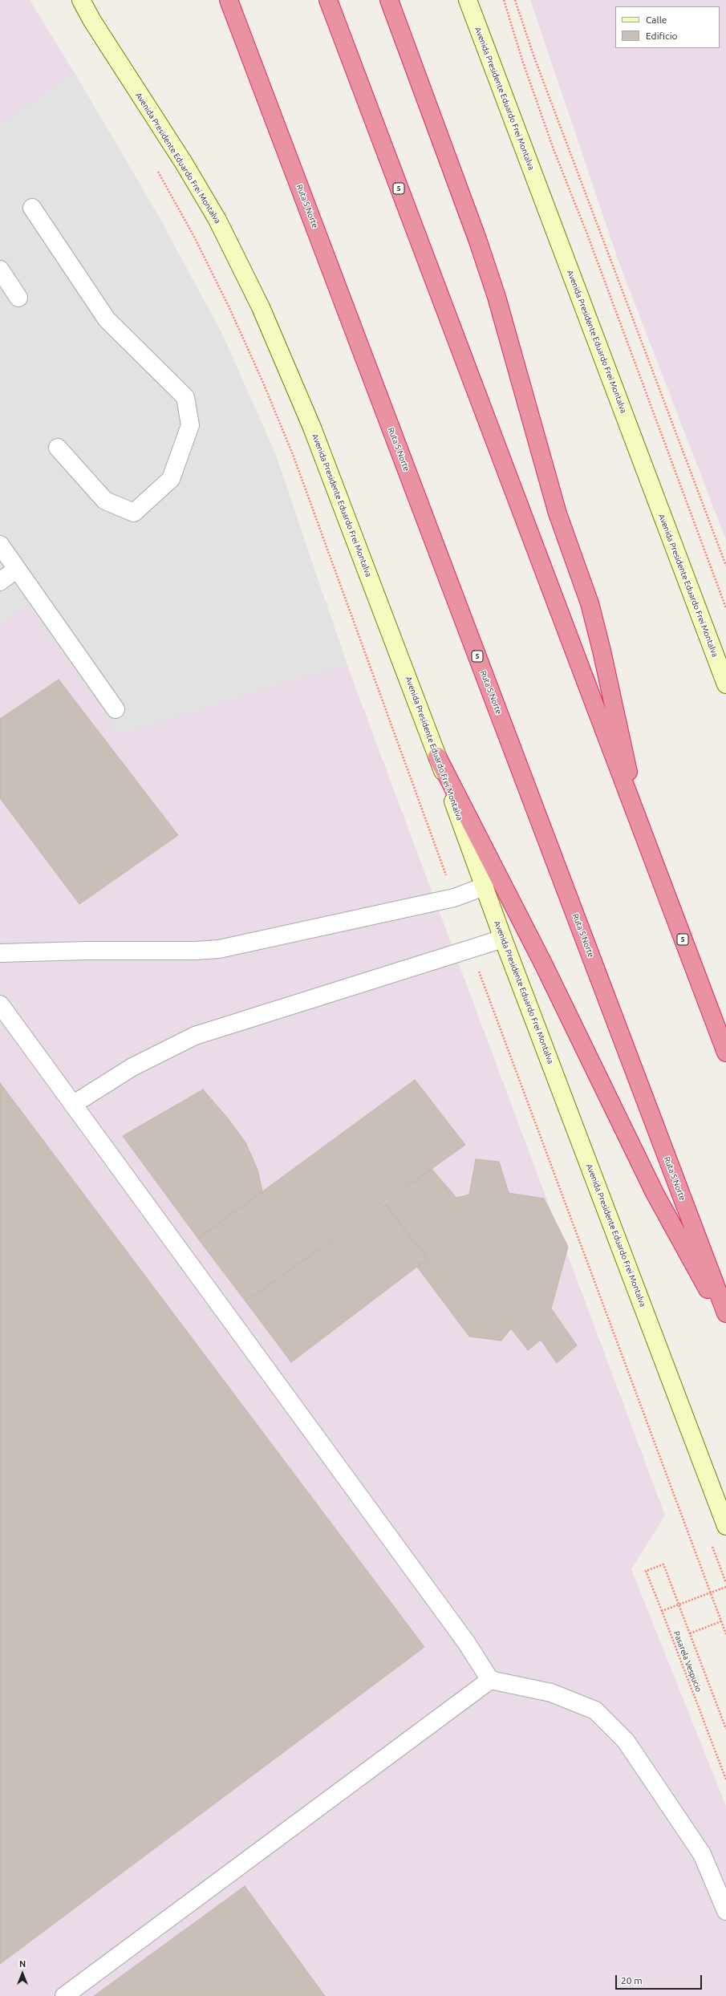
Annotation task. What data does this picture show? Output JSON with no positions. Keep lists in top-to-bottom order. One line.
{"streets":{"highway":["5","Ruta 5 Norte"],"main road":["Avenida Presidente Eduardo Frei Montalva"],"path":["Pasarela Vespucio"]},"legend":["Calle","Edificio"],"scale_bar":"20 m","north":"top"}
